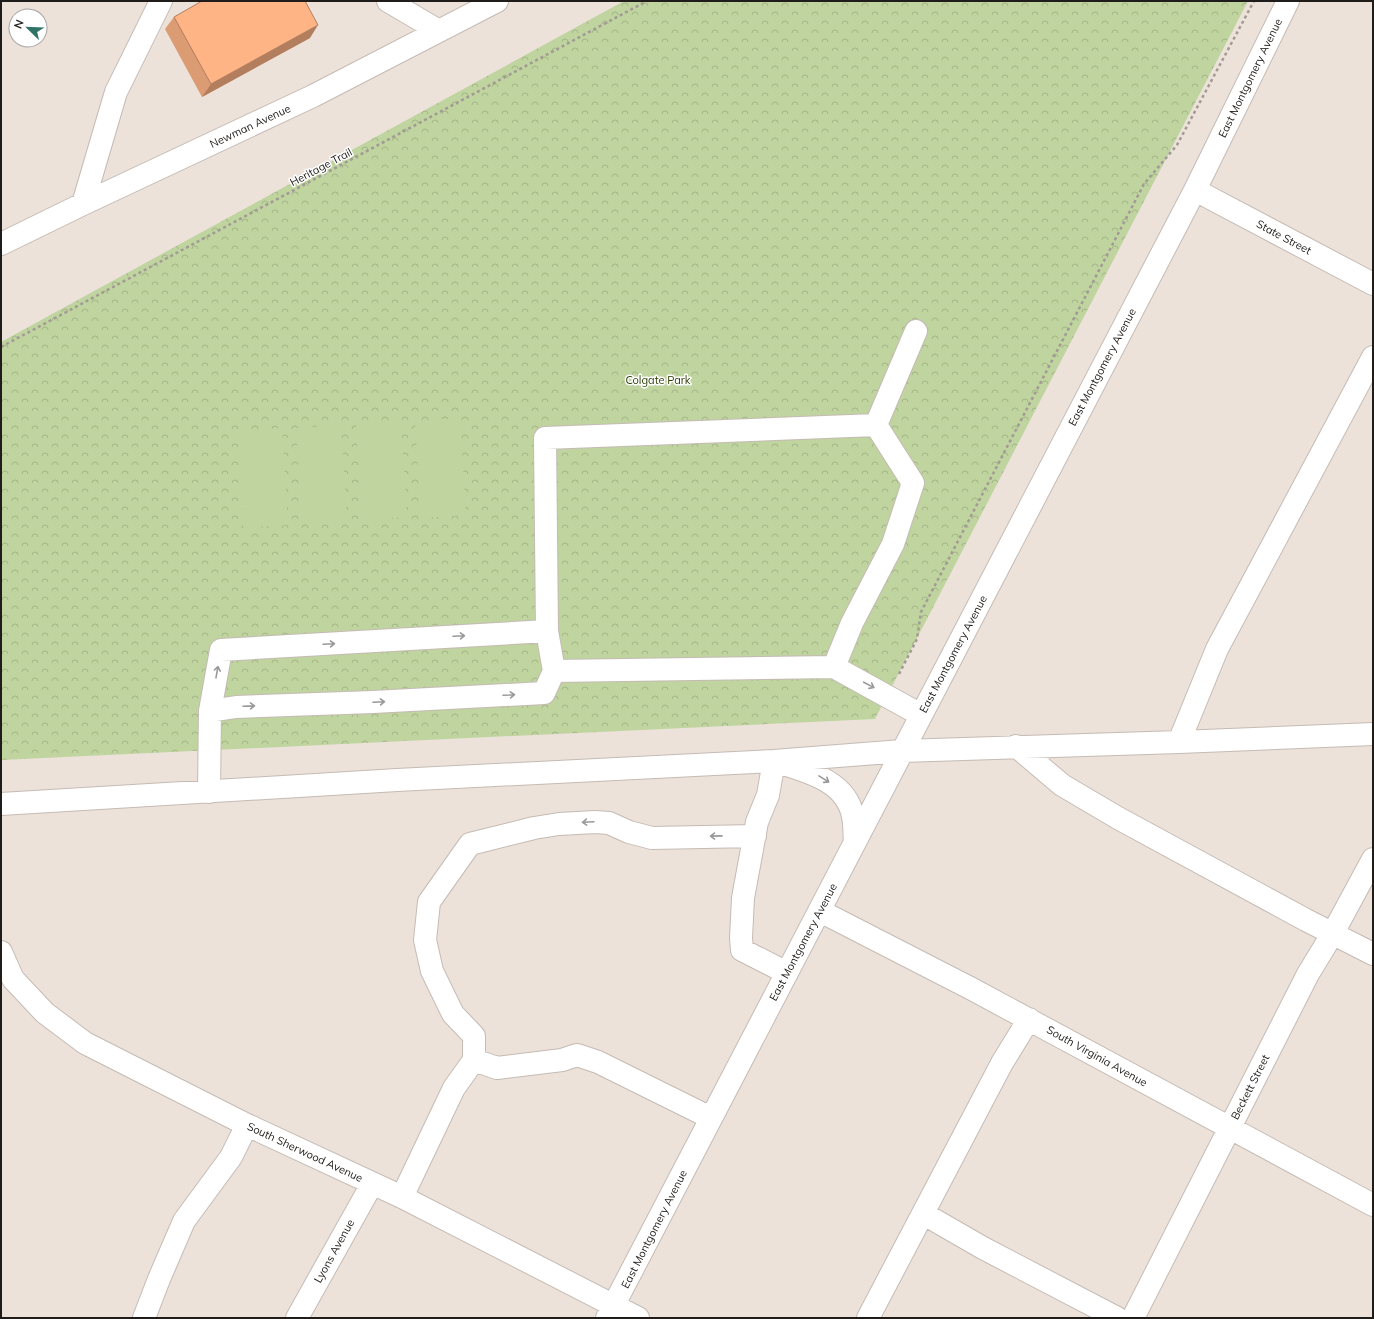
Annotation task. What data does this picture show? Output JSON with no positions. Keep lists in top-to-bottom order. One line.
{"streets":{"street":["East Montgomery Avenue","Newman Avenue","State Street","South Virginia Avenue","Beckett Street","South Sherwood Avenue","Lyons Avenue"],"path":["Heritage Trail"]},"crossings":[["East Montgomery Avenue","State Street"],["East Montgomery Avenue","South Virginia Avenue"],["East Montgomery Avenue","South Sherwood Avenue"],["South Virginia Avenue","Beckett Street"],["South Sherwood Avenue","Lyons Avenue"]],"parks":["Colgate Park"],"north":"top left"}
